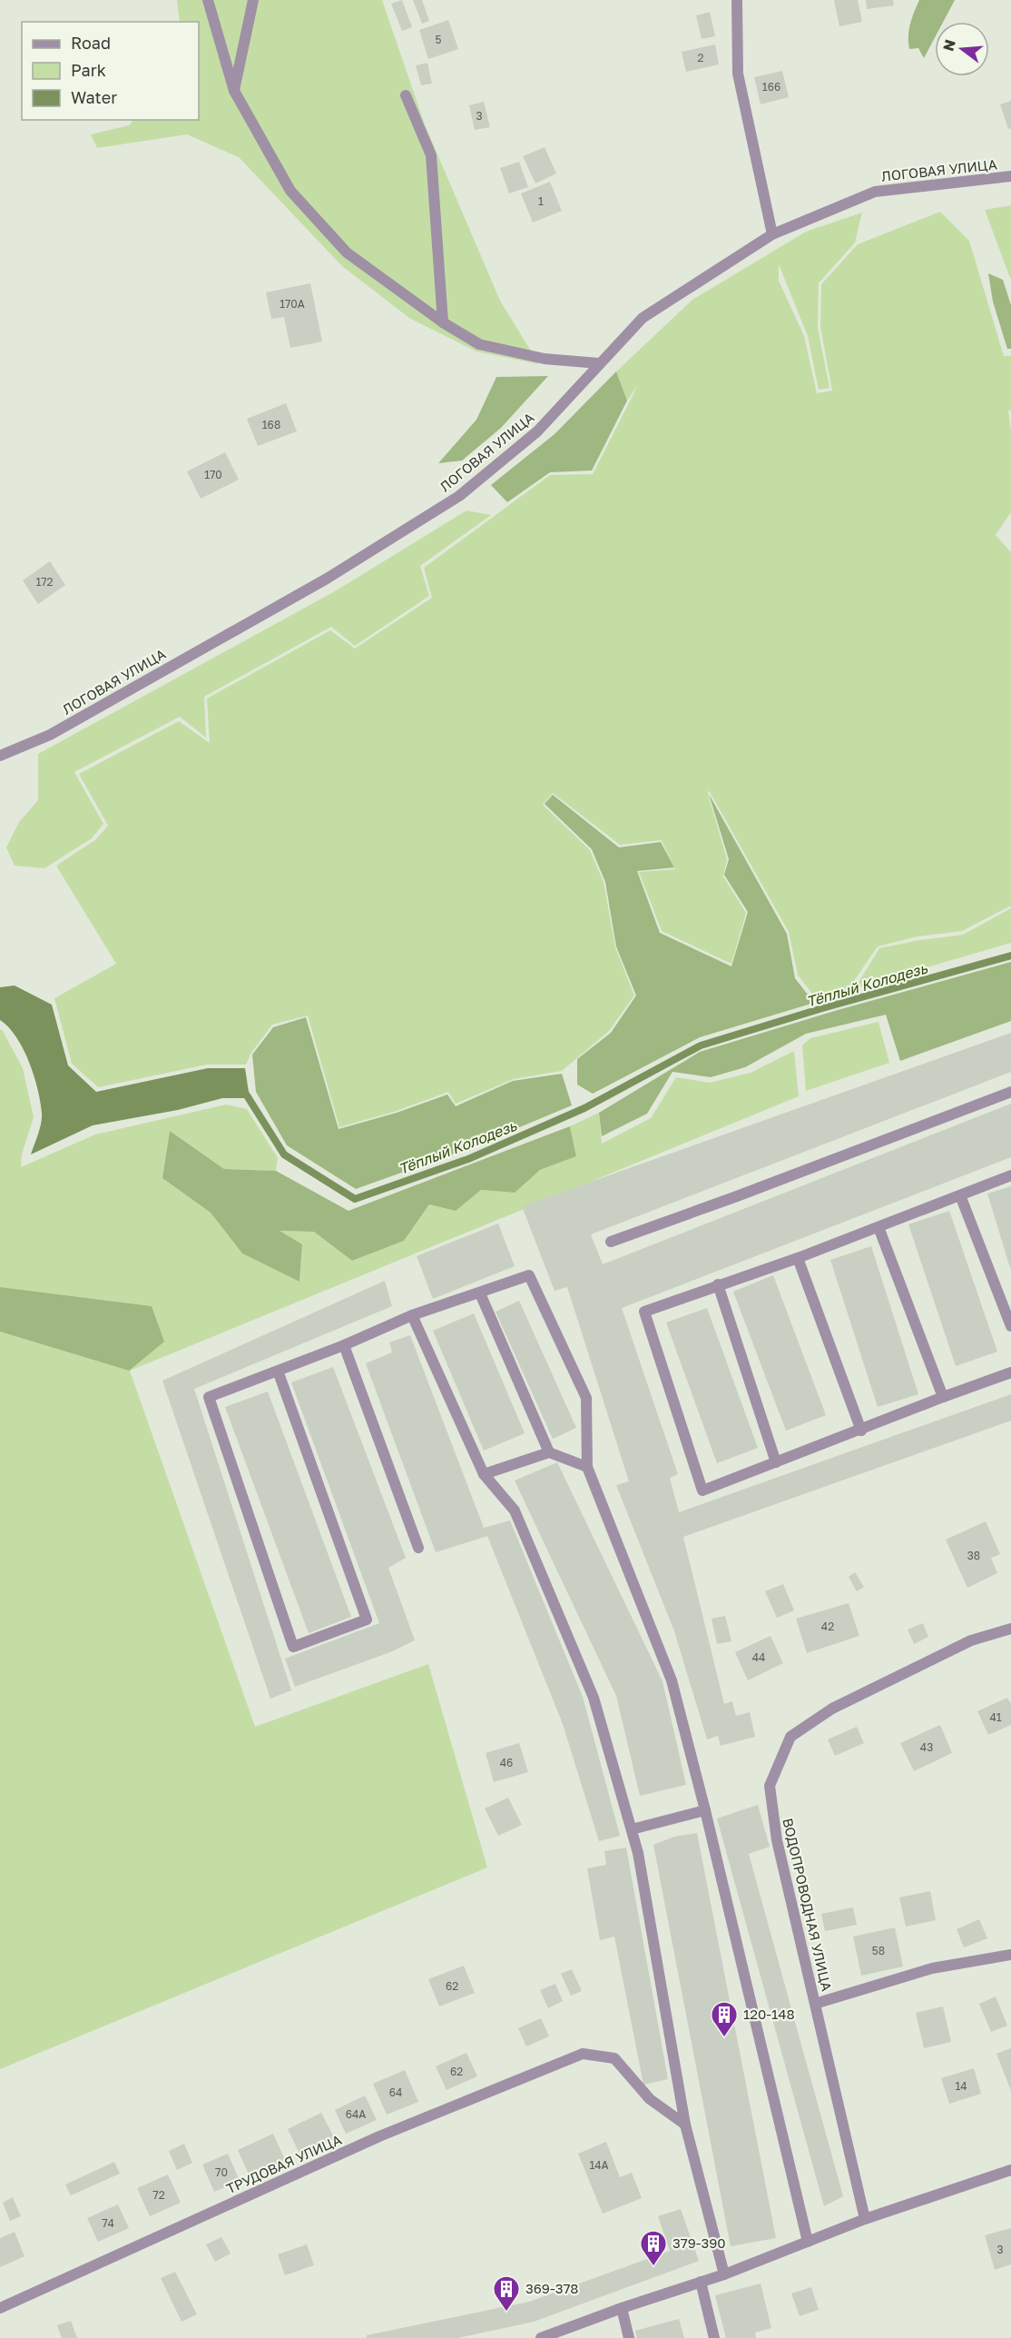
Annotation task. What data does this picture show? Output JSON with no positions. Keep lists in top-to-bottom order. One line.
{"streets":{"street":["ЛОГОВАЯ УЛИЦА","ВОДОПРОВОДНАЯ УЛИЦА","ТРУДОВАЯ УЛИЦА"]},"water":["Тёплый Колодезь"],"places":{"building":["120-148","379-390","369-378"]},"house_numbers":["5","2","166","3","1","170А","168","170","172","38","42","44","41","43","46","58","62","62","14","64","64А","14А","70","72","74","3"],"legend":["Road","Park","Water"],"north":"left"}
